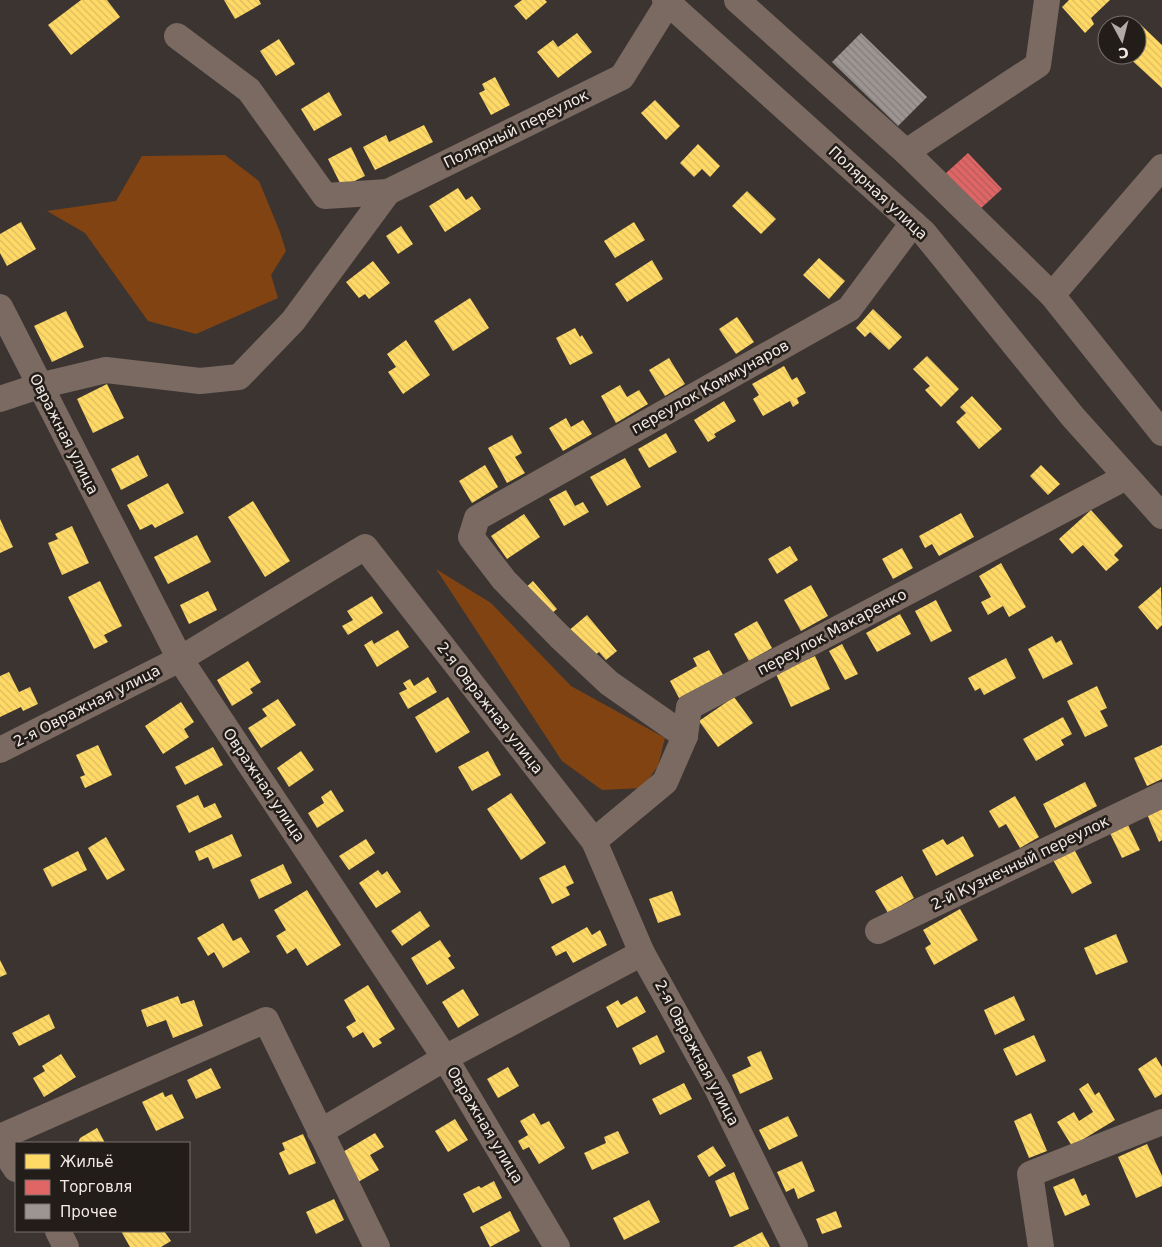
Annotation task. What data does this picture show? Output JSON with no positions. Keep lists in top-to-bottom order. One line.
{"streets":{"street":["Полярный переулок","Полярная улица","переулок Коммунаров","Овражная улица","переулок Макаренко","2-я Овражная улица","2-й Кузнечный переулок"]},"crossings":[["Полярный переулок","Полярная улица"],["Полярная улица","переулок Коммунаров"],["Полярная улица","переулок Макаренко"],["переулок Коммунаров","переулок Макаренко"],["Овражная улица","2-я Овражная улица"],["переулок Макаренко","2-я Овражная улица"]],"legend":["Жильё","Торговля","Прочее"],"north":"bottom"}
